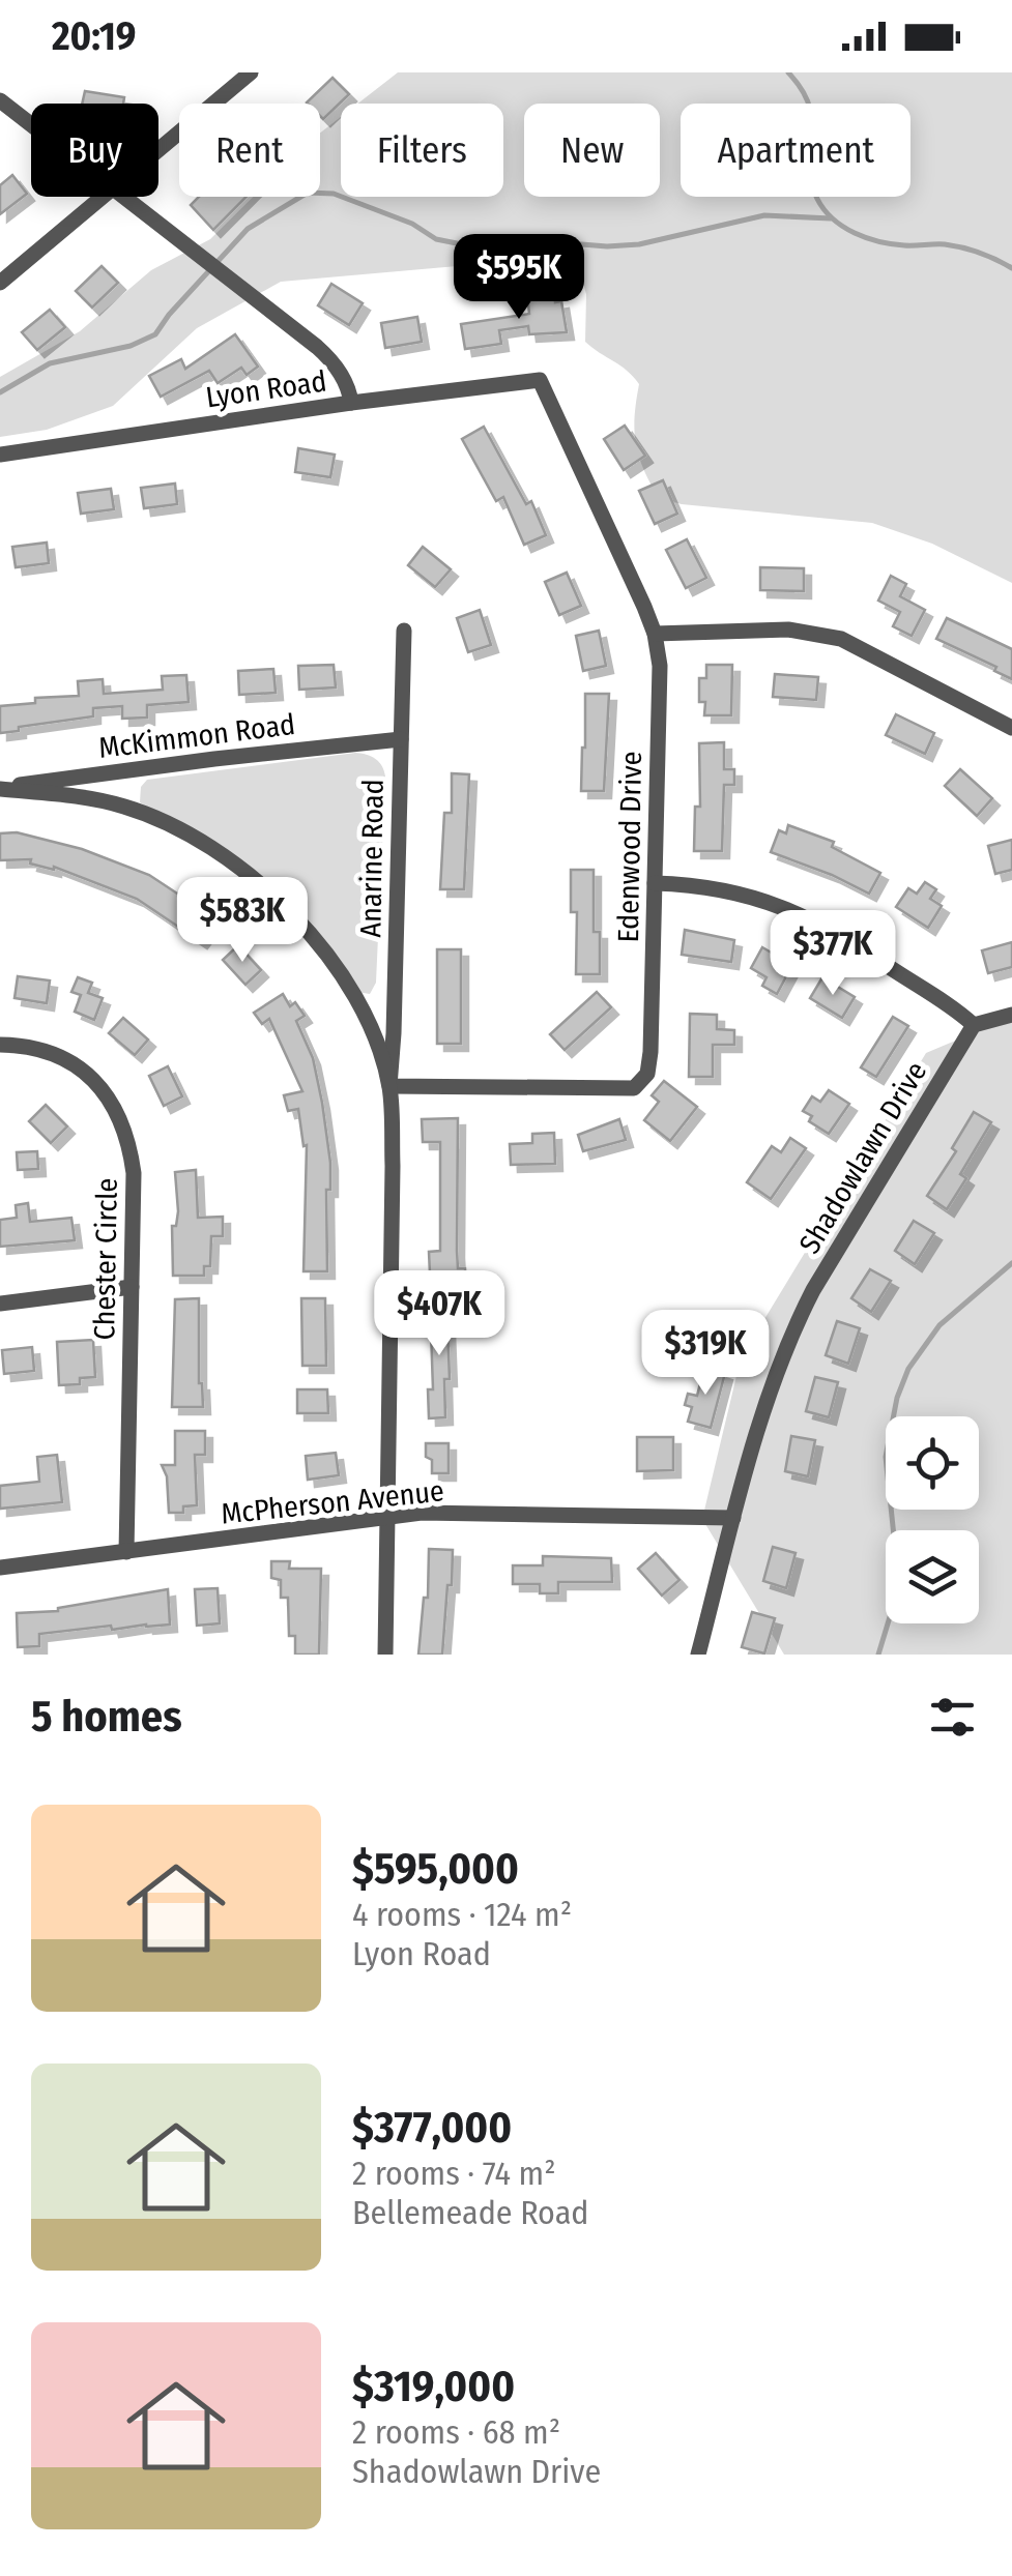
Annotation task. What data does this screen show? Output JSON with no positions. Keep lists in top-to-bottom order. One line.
{"streets":{"street":["Lyon Road","McKimmon Road","Edenwood Drive","Anarine Road","Shadowlawn Drive","Chester Circle","McPherson Avenue"]},"crossings":[["Lyon Road","Edenwood Drive"],["McKimmon Road","Anarine Road"],["Edenwood Drive","Anarine Road"],["Anarine Road","McPherson Avenue"],["Shadowlawn Drive","McPherson Avenue"],["Chester Circle","McPherson Avenue"]],"page":{"status":"20:19","chip":["Buy","Rent","Filters","New","Apartment"],"price":["$595K","$583K","$377K","$407K","$319K"],"heading":"5 homes","list":[{"name":"$595,000","note":"4 rooms · 124 m² · Lyon Road"},{"name":"$377,000","note":"2 rooms · 74 m² · Bellemeade Road"},{"name":"$319,000","note":"2 rooms · 68 m² · Shadowlawn Drive"}]}}
